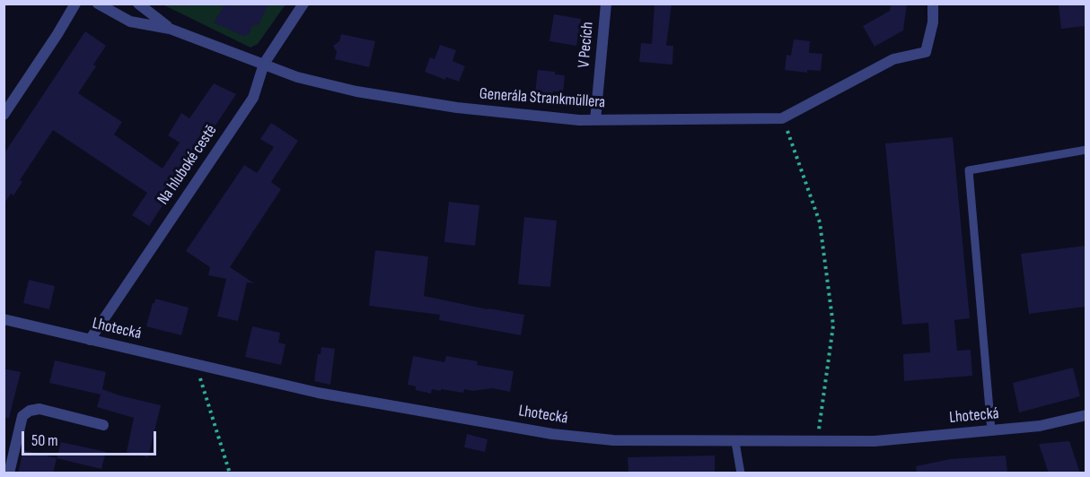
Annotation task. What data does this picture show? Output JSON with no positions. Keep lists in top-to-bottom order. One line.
{"streets":{"street":["V Pecích","Generála Strankmüllera","Na hluboké cestě","Lhotecká"]},"crossings":[["V Pecích","Generála Strankmüllera"],["Generála Strankmüllera","Na hluboké cestě"],["Na hluboké cestě","Lhotecká"]],"scale_bar":"50 m"}
